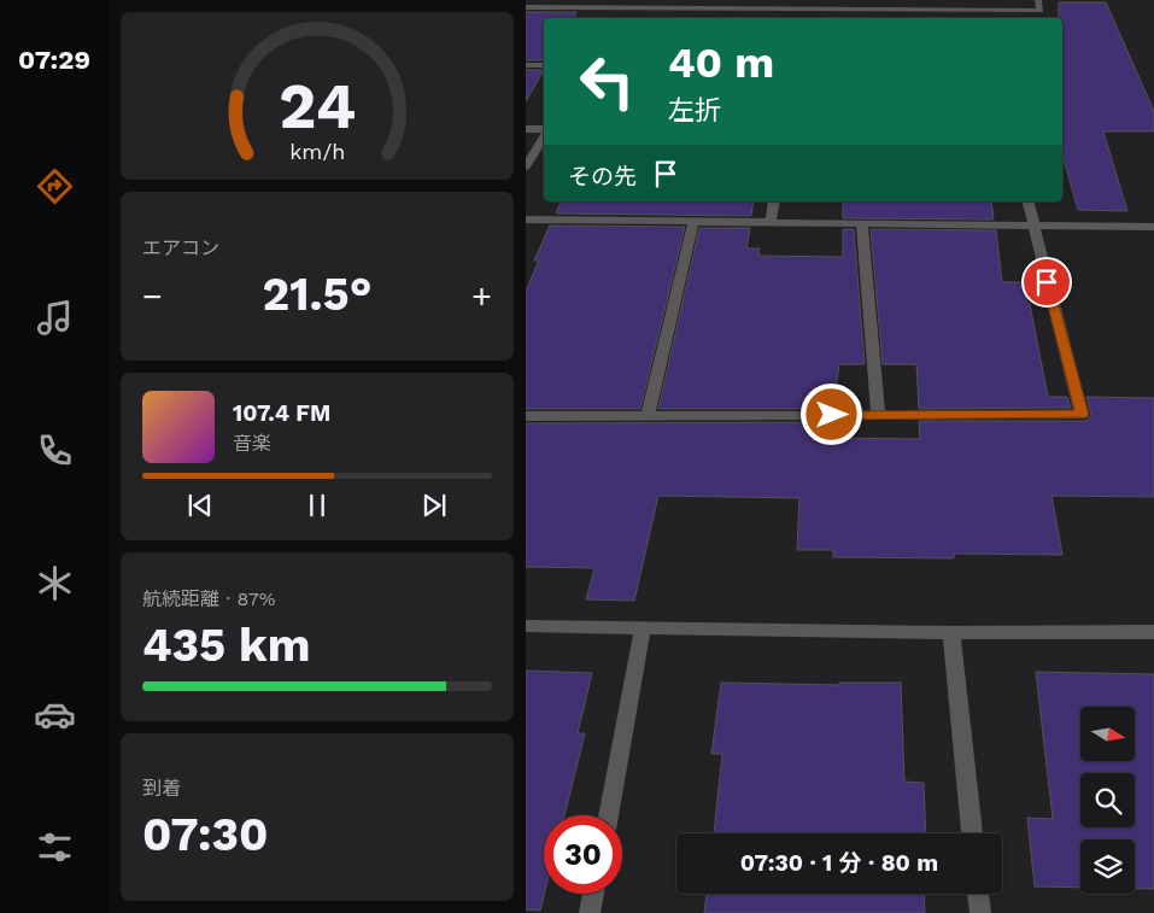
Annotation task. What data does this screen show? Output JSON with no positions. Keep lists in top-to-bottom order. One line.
{"north":"right","page":{"tabs":"07:29","turn":["40 m","左折"],"then":"その先","tile":["エアコン",["航続距離 · 87%","435 km"],["到着","07:30"]],"heat":["−","21.5°","+"],"song":["107.4 FM","音楽"],"limit":"30","trip":"07:30 · 1 分 · 80 m","gauge":["24","km/h"]}}
